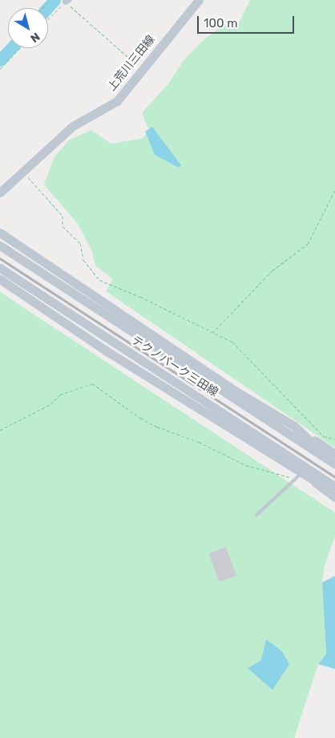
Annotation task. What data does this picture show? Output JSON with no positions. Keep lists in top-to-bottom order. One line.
{"streets":{"main road":["上荒川三田線","テクノパーク三田線"]},"scale_bar":"100 m","north":"bottom right"}
